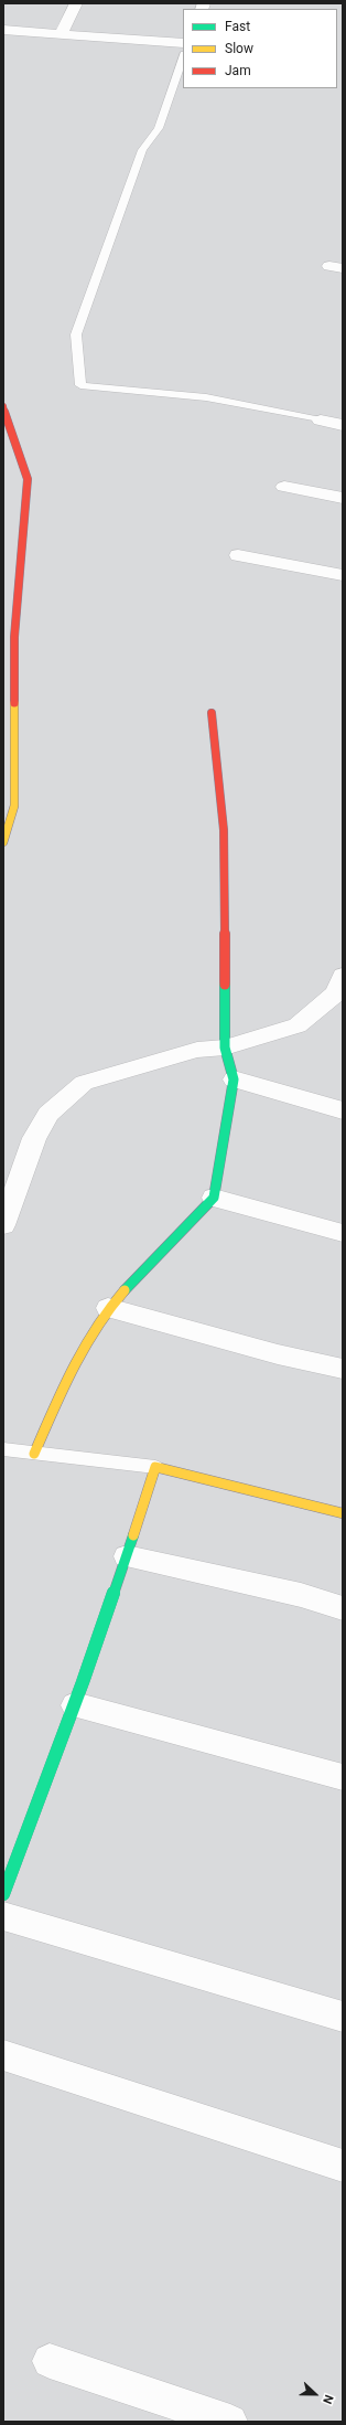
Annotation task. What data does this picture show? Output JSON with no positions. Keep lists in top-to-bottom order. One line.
{"legend":["Fast","Slow","Jam"],"north":"right"}
